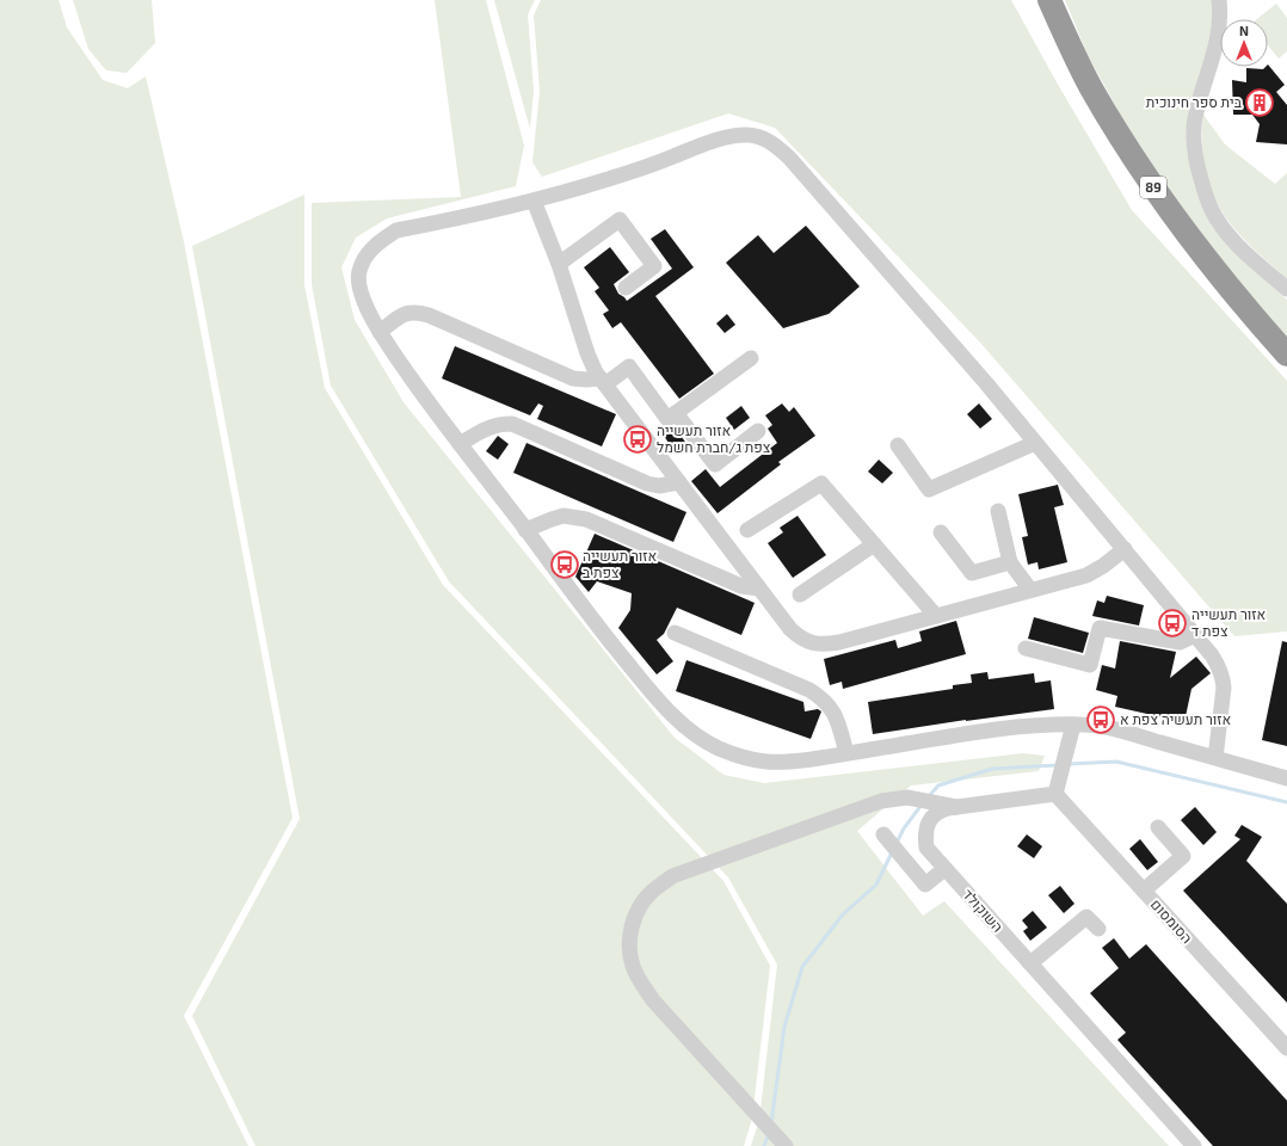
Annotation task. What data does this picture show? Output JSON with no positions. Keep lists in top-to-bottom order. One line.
{"streets":{"highway":["89"],"street":["השוקולד","הסומסום"]},"crossings":[["השוקולד","הסומסום"]],"places":{"building":["בית ספר חינוכית"],"bus stop":["אזור תעשייה צפת ג/חברת חשמל","אזור תעשייה צפת ב","אזור תעשייה צפת ד","אזור תעשיה צפת א"]},"north":"top"}
